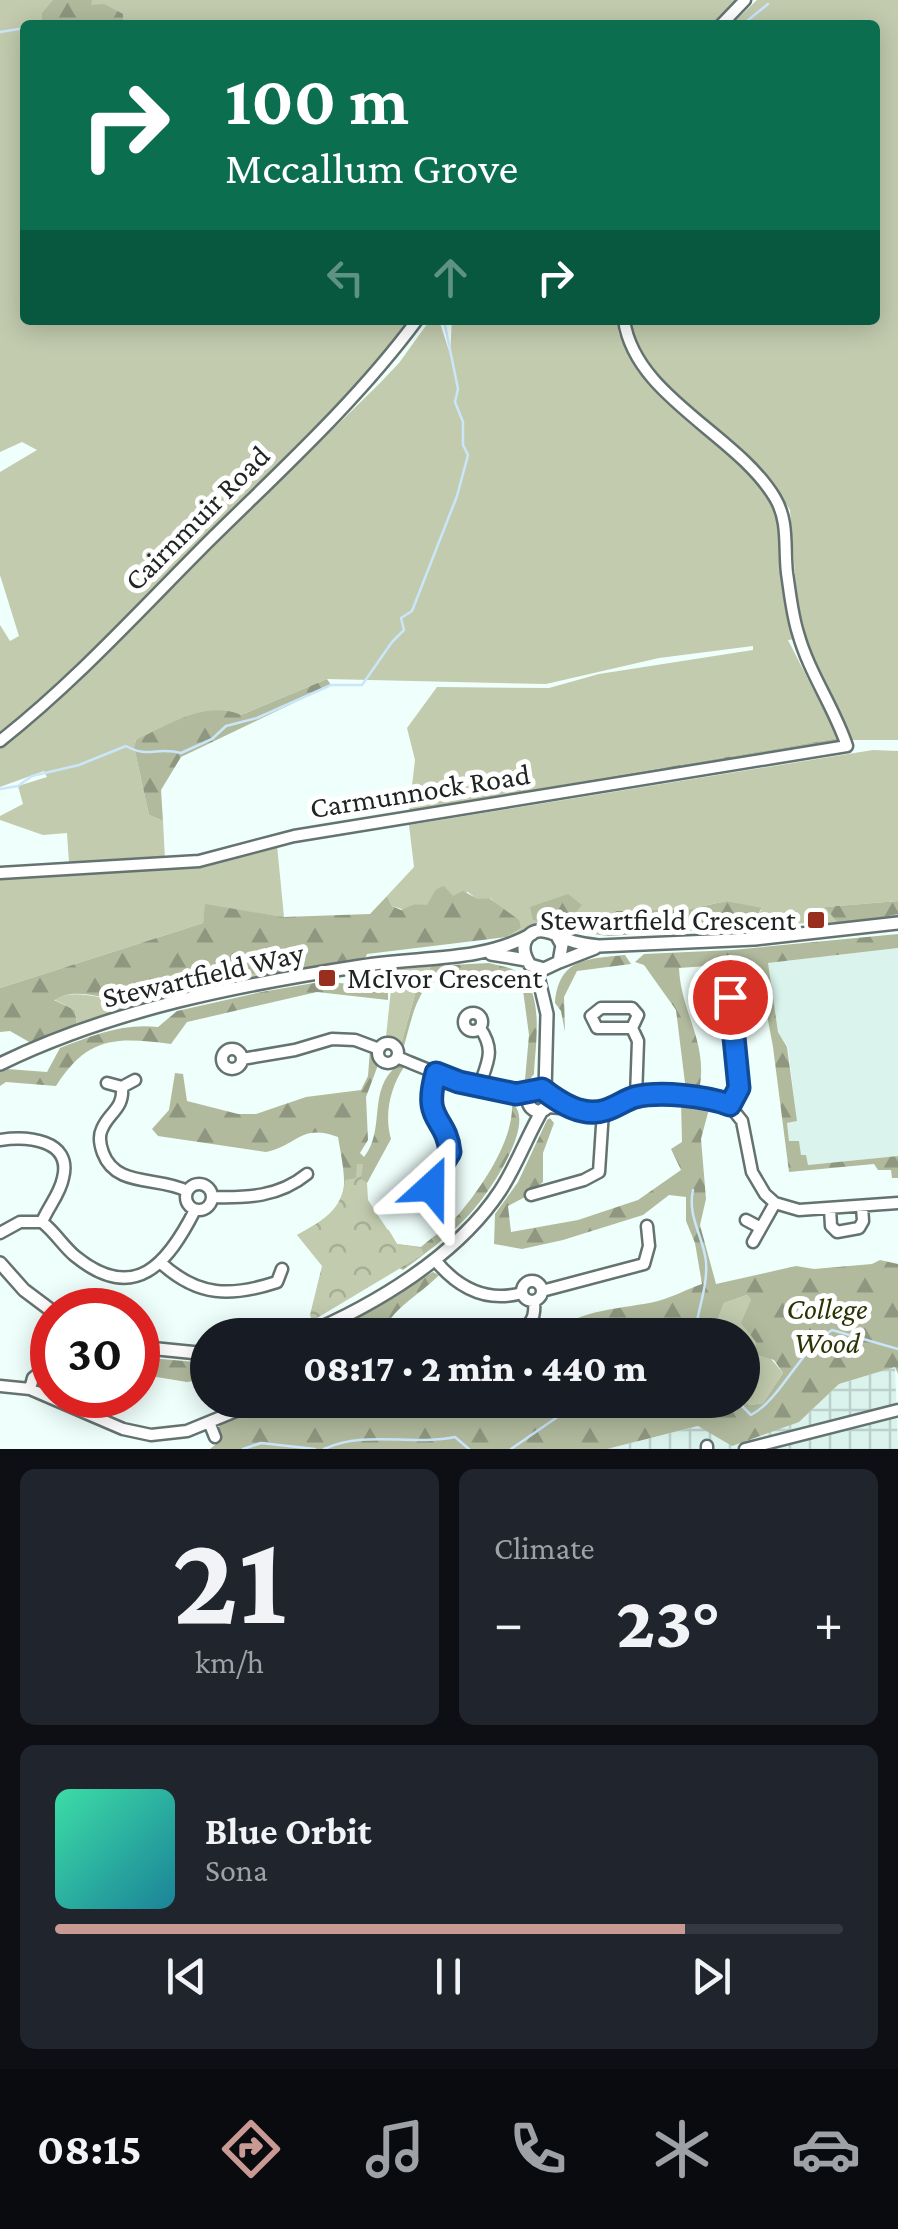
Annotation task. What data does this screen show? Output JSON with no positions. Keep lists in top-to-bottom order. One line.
{"streets":{"street":["Cairnmuir Road","Carmunnock Road","Stewartfield Way"]},"parks":["College Wood"],"places":{"transit":["Stewartfield Crescent","McIvor Crescent"]},"page":{"turn":["100 m","Mccallum Grove"],"limit":"30","trip":"08:17 · 2 min · 440 m","tile":[["21","km/h"],"Climate"],"heat":["−","23°","+"],"song":["Blue Orbit","Sona"],"tabs":"08:15"}}
